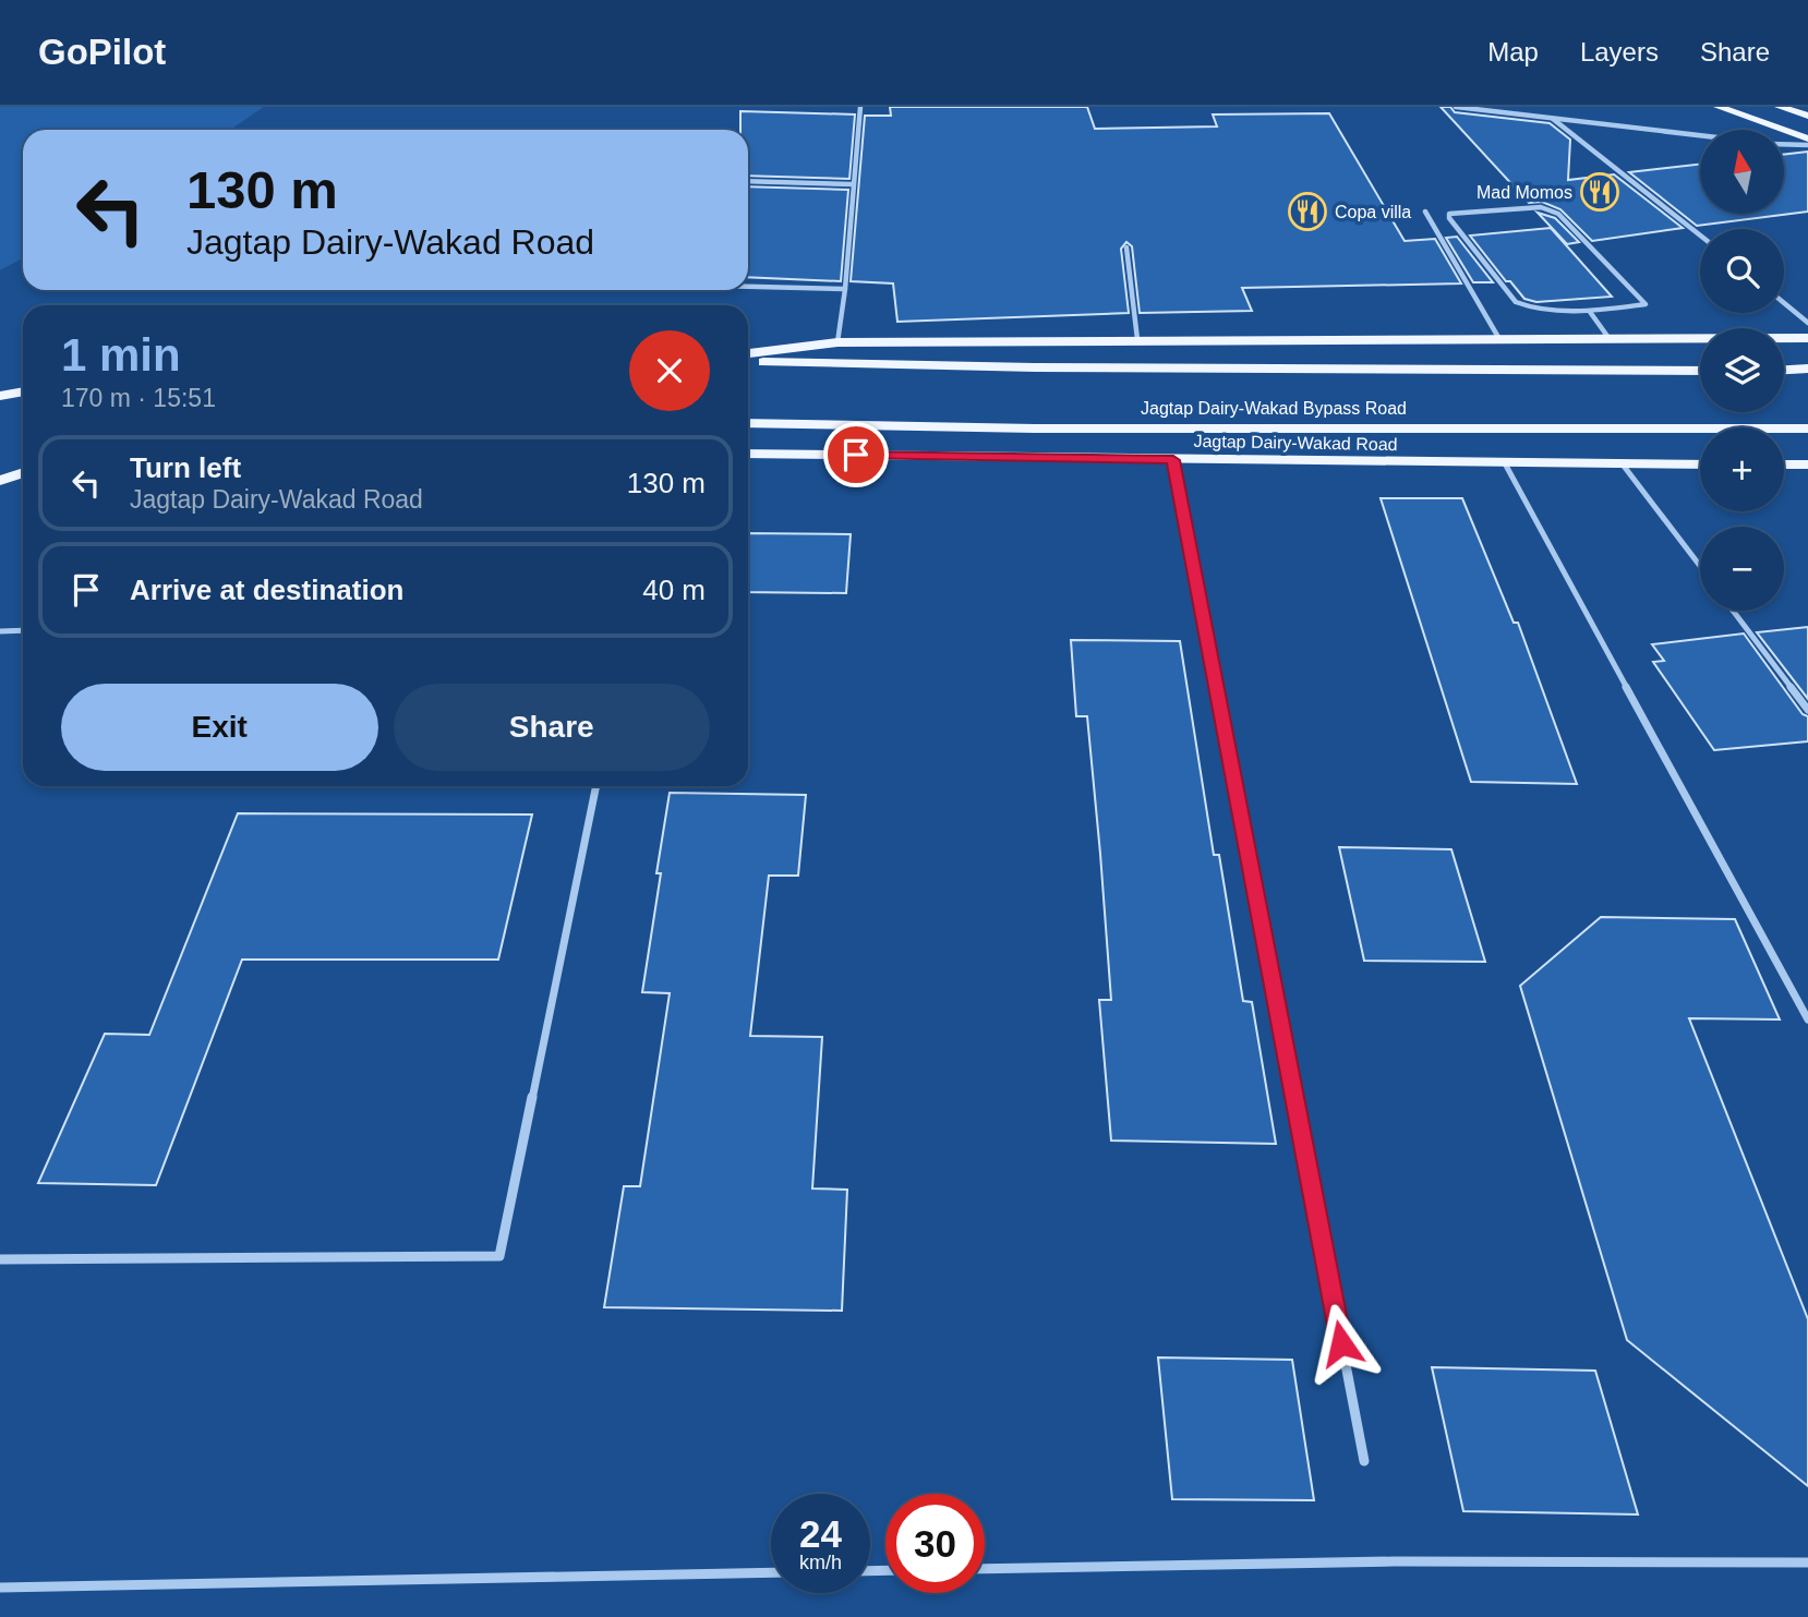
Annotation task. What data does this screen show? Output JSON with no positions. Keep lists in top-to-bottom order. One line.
{"streets":{"main road":["Jagtap Dairy-Wakad Bypass Road","Jagtap Dairy-Wakad Road"]},"places":{"restaurant":["Mad Momos","Copa villa"]},"north":"top","page":{"header":"GoPilot","nav":["Map","Layers","Share"],"map_buttons":["+","−"],"turn":["130 m","Jagtap Dairy-Wakad Road"],"heading":["1 min","170 m · 15:51"],"list":[{"name":"Turn left","note":"Jagtap Dairy-Wakad Road","value":"130 m"},{"name":"Arrive at destination","value":"40 m"}],"buttons":["Exit","Share"],"speed":"24 km/h","limit":"30"}}
